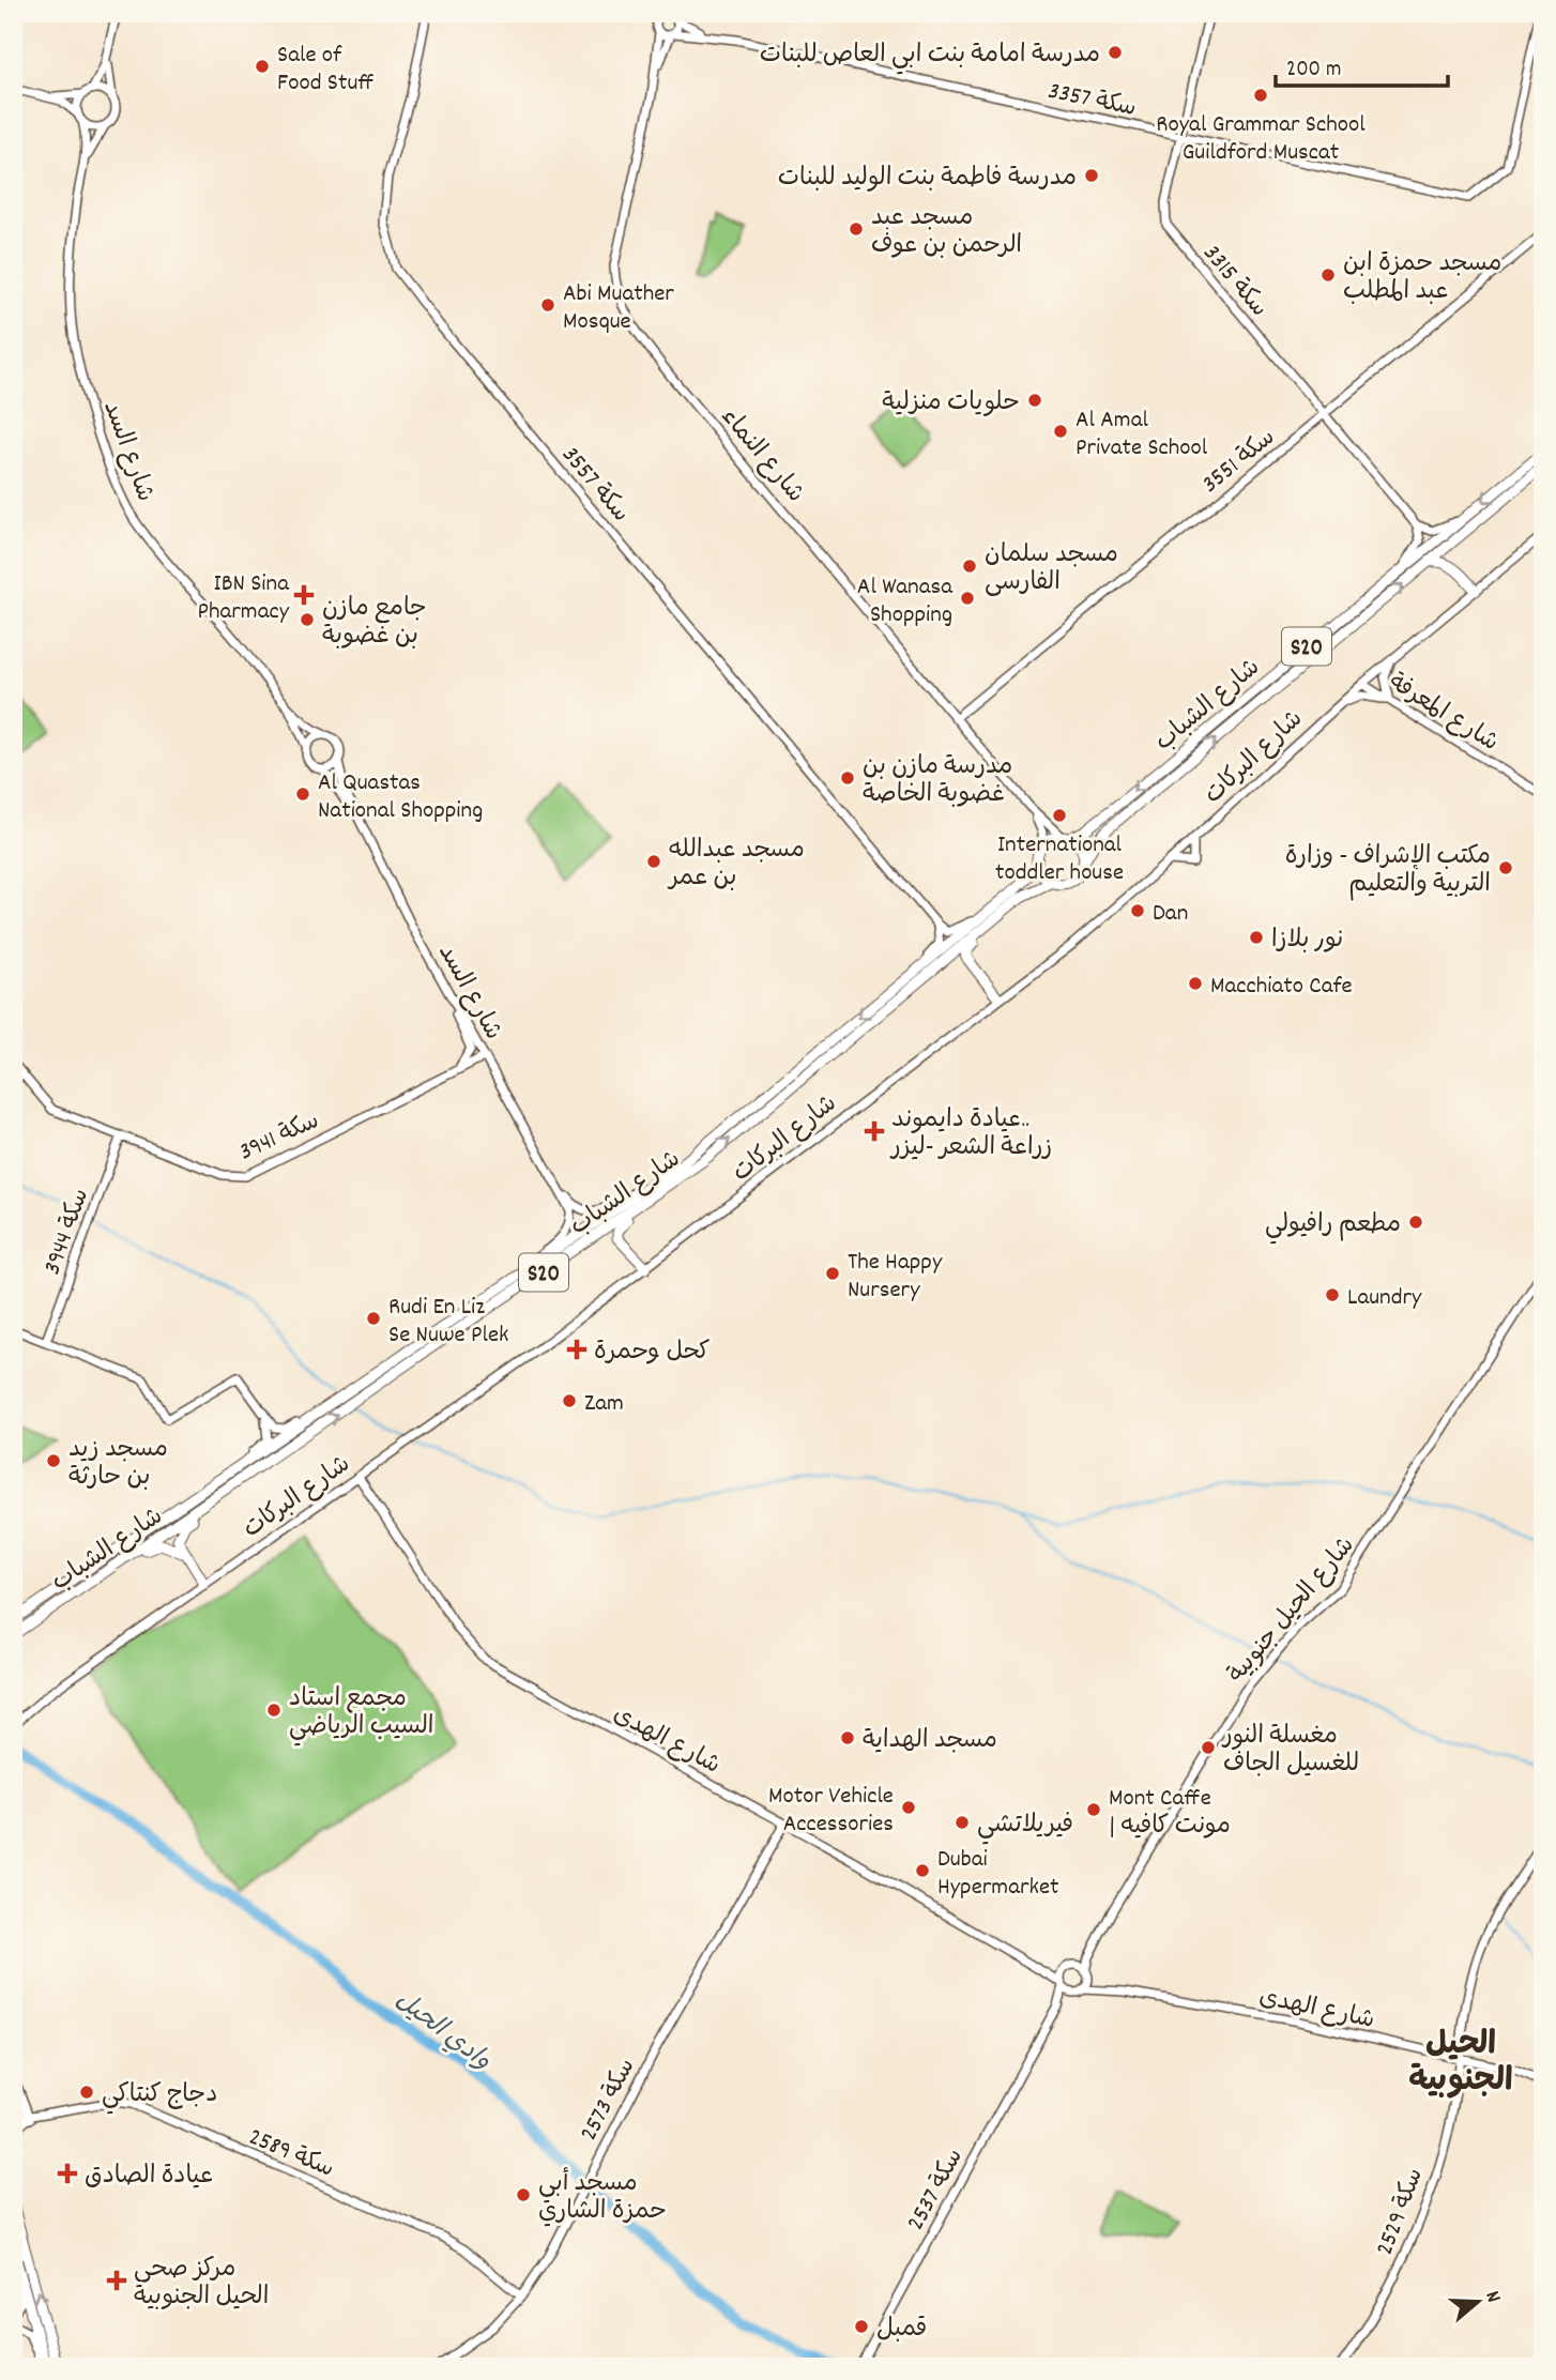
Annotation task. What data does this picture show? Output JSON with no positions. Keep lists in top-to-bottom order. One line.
{"streets":{"main road":["S20","شارع الشباب"],"street":["سكة 3357","سكة 3315","شارع السد","شارع النماء","سكة 3551","سكة 3557","شارع المعرفة","شارع البركات","سكة 3941","سكة 3944","شارع الحيل جنوبية","شارع الهدى","سكة 2573","سكة 2589","سكة 2537","سكة 2529"]},"crossings":[["سكة 3357","سكة 3315"],["سكة 3357","شارع النماء"],["سكة 3315","سكة 3551"],["شارع السد","سكة 3941"],["شارع النماء","سكة 3551"],["شارع النماء","S20"],["شارع النماء","شارع الشباب"],["S20","شارع الشباب"],["شارع المعرفة","شارع البركات"],["شارع البركات","شارع الهدى"],["سكة 3941","سكة 3944"],["شارع الحيل جنوبية","سكة 2537"],["شارع الهدى","سكة 2573"],["شارع الهدى","سكة 2537"],["شارع الهدى","سكة 2529"],["سكة 2573","سكة 2589"]],"districts":["الحيل الجنوبية"],"water":["وادي الحيل"],"places":{"other":["مدرسة امامة بنت ابي العاص للبنات","Sale of Food Stuff","Royal Grammar School Guildford Muscat","مدرسة فاطمة بنت الوليد للبنات","مسجد عبد الرحمن بن عوف","مسجد حمزة ابن عبد المطلب","Abi Muather Mosque","حلويات منزلية","Al Amal Private School","مسجد سلمان الفارسى","Al Wanasa Shopping","جامع مازن بن غضوبة","مدرسة مازن بن غضوبة الخاصة","Al Quastas National Shopping","International toddler house","مسجد عبدالله بن عمر","مكتب الإشراف - وزارة التربية والتعليم","Dan","نور بلازا","Macchiato Cafe","مطعم رافيولي","The Happy Nursery","Laundry","Rudi En Liz Se Nuwe Plek","Zam","مسجد زيد بن حارثة","مجمع استاد السيب الرياضي","مسجد الهداية","مغسلة النور للغسيل الجاف","Motor Vehicle Accessories","Mont Caffe | مونت كافيه","فيريلاتشي","Dubai Hypermarket","دجاج كنتاكي","مسجد أبي حمزة الشاري","قمبل"],"health":["IBN Sina Pharmacy","عيادة دايموند.. زراعة الشعر -ليزر","كحل وحمرة","عيادة الصادق","مركز صحي الحيل الجنوبية"]},"scale_bar":"200 m","north":"right"}
